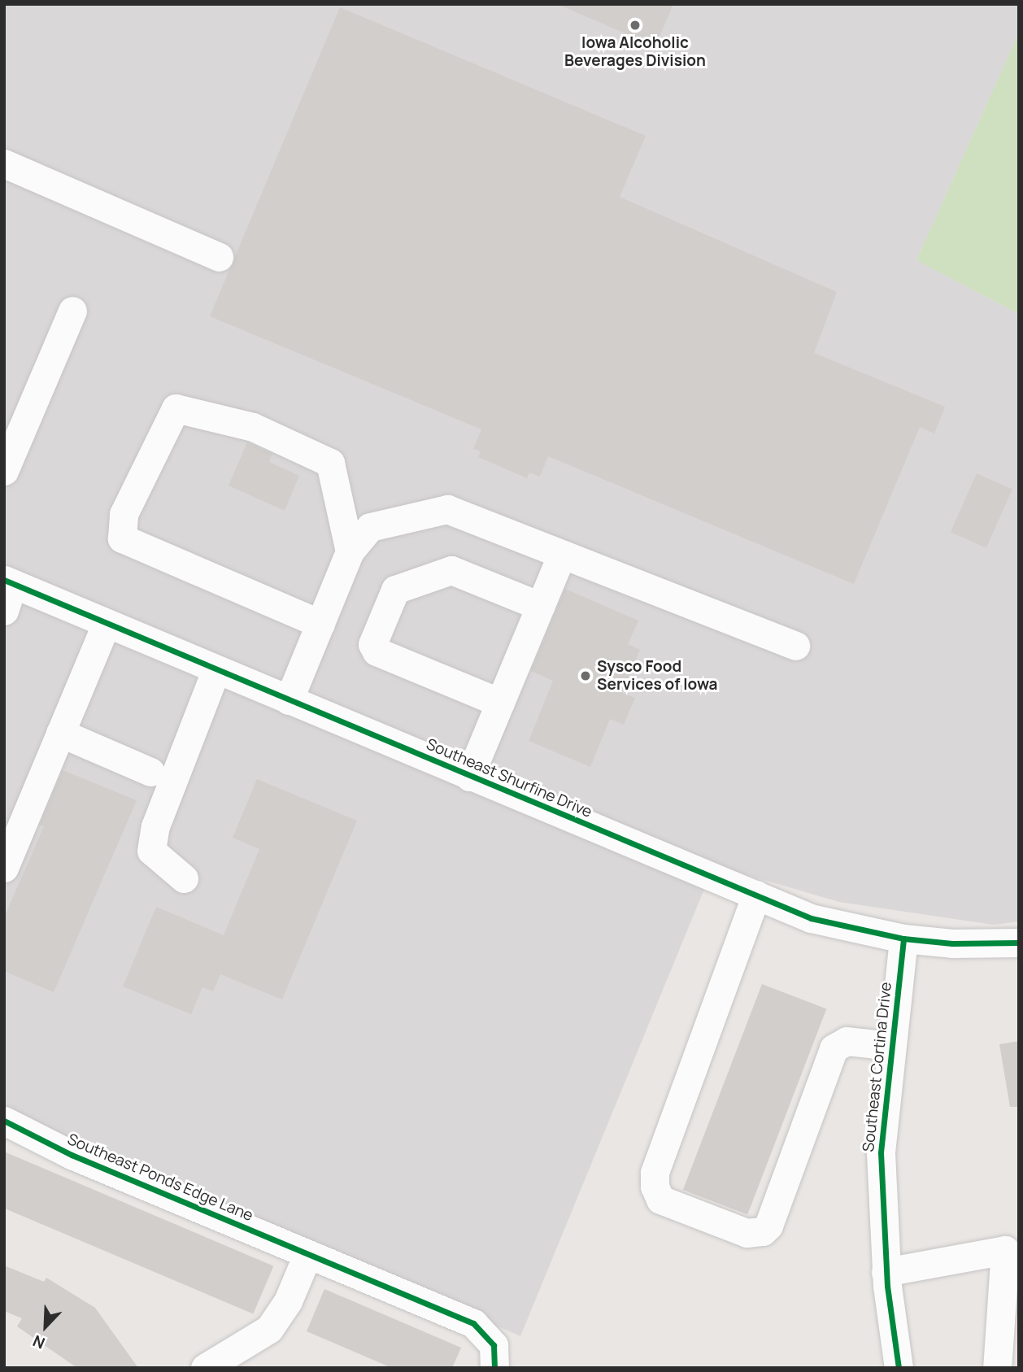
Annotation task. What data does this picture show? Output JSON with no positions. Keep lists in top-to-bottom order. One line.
{"streets":{"street":["Southeast Shurfine Drive","Southeast Cortina Drive","Southeast Ponds Edge Lane"]},"crossings":[["Southeast Shurfine Drive","Southeast Cortina Drive"]],"places":["Iowa Alcoholic Beverages Division","Sysco Food Services of Iowa"],"north":"bottom left"}
